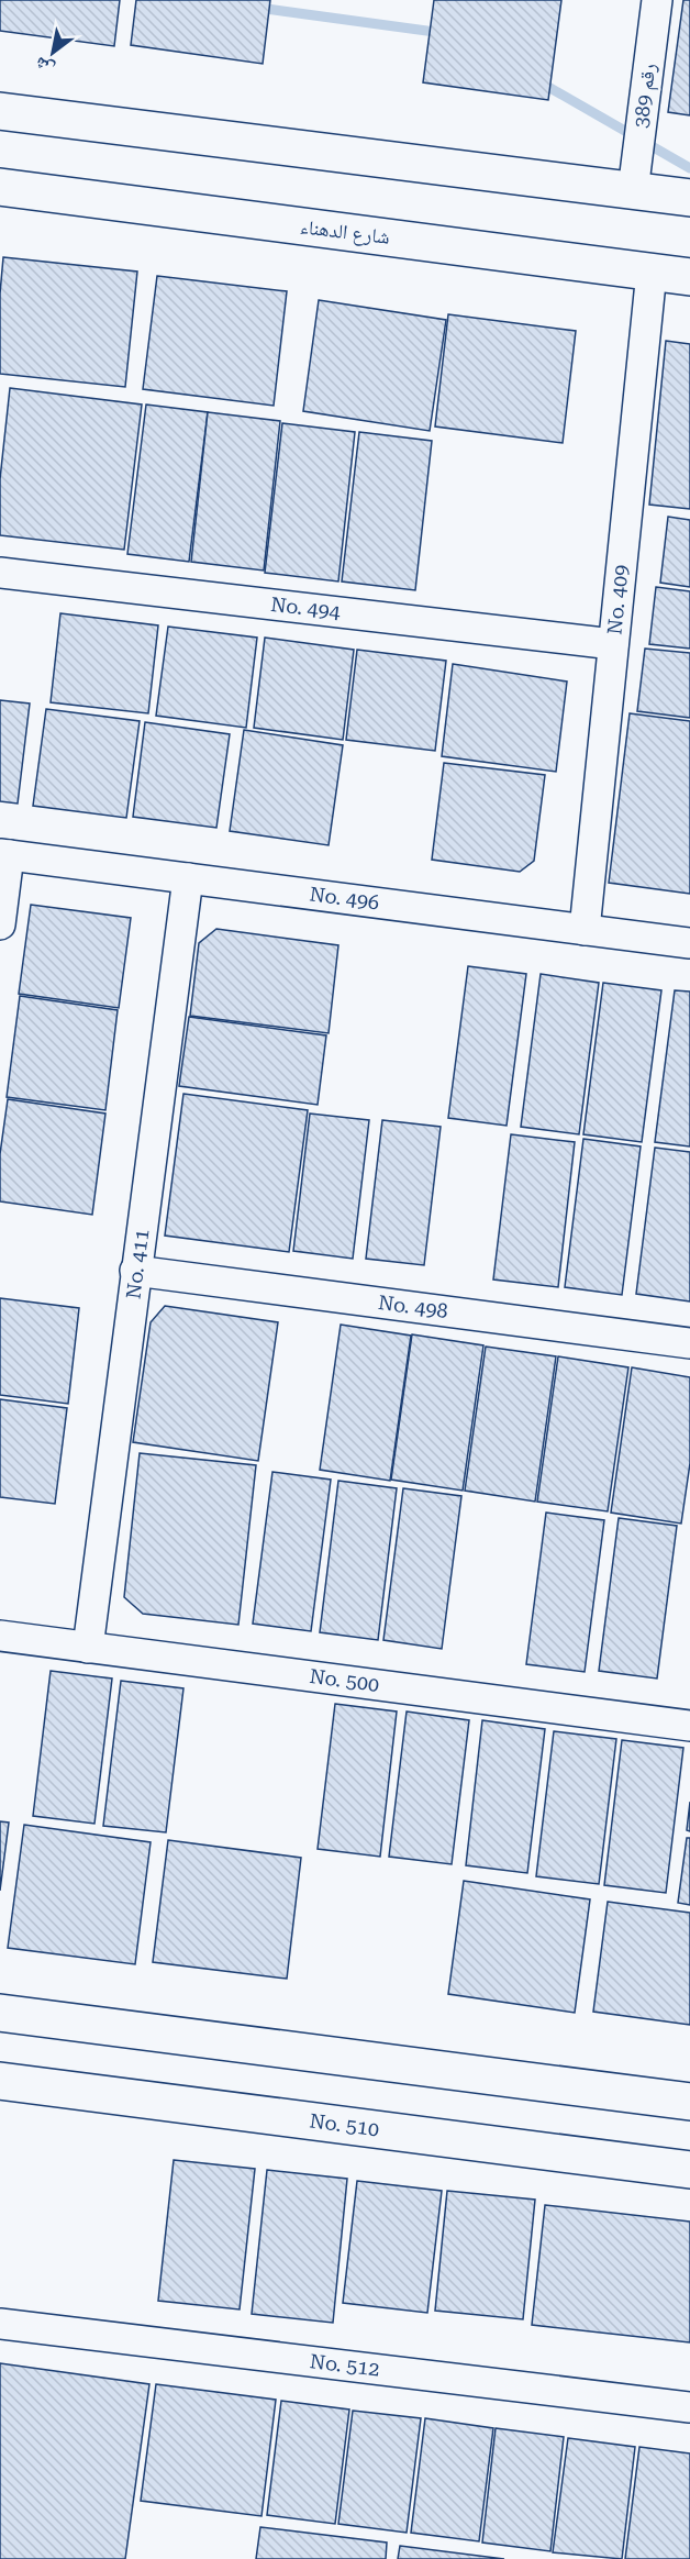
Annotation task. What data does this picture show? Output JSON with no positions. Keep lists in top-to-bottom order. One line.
{"streets":{"street":["رقم 389","شارع الدهناء","No. 409","No. 494","No. 496","No. 411","No. 498","No. 500","No. 510","No. 512"]},"crossings":[["شارع الدهناء","No. 409"],["No. 409","No. 494"],["No. 409","No. 496"],["No. 496","No. 411"],["No. 411","No. 498"],["No. 411","No. 500"]],"north":"bottom left"}
